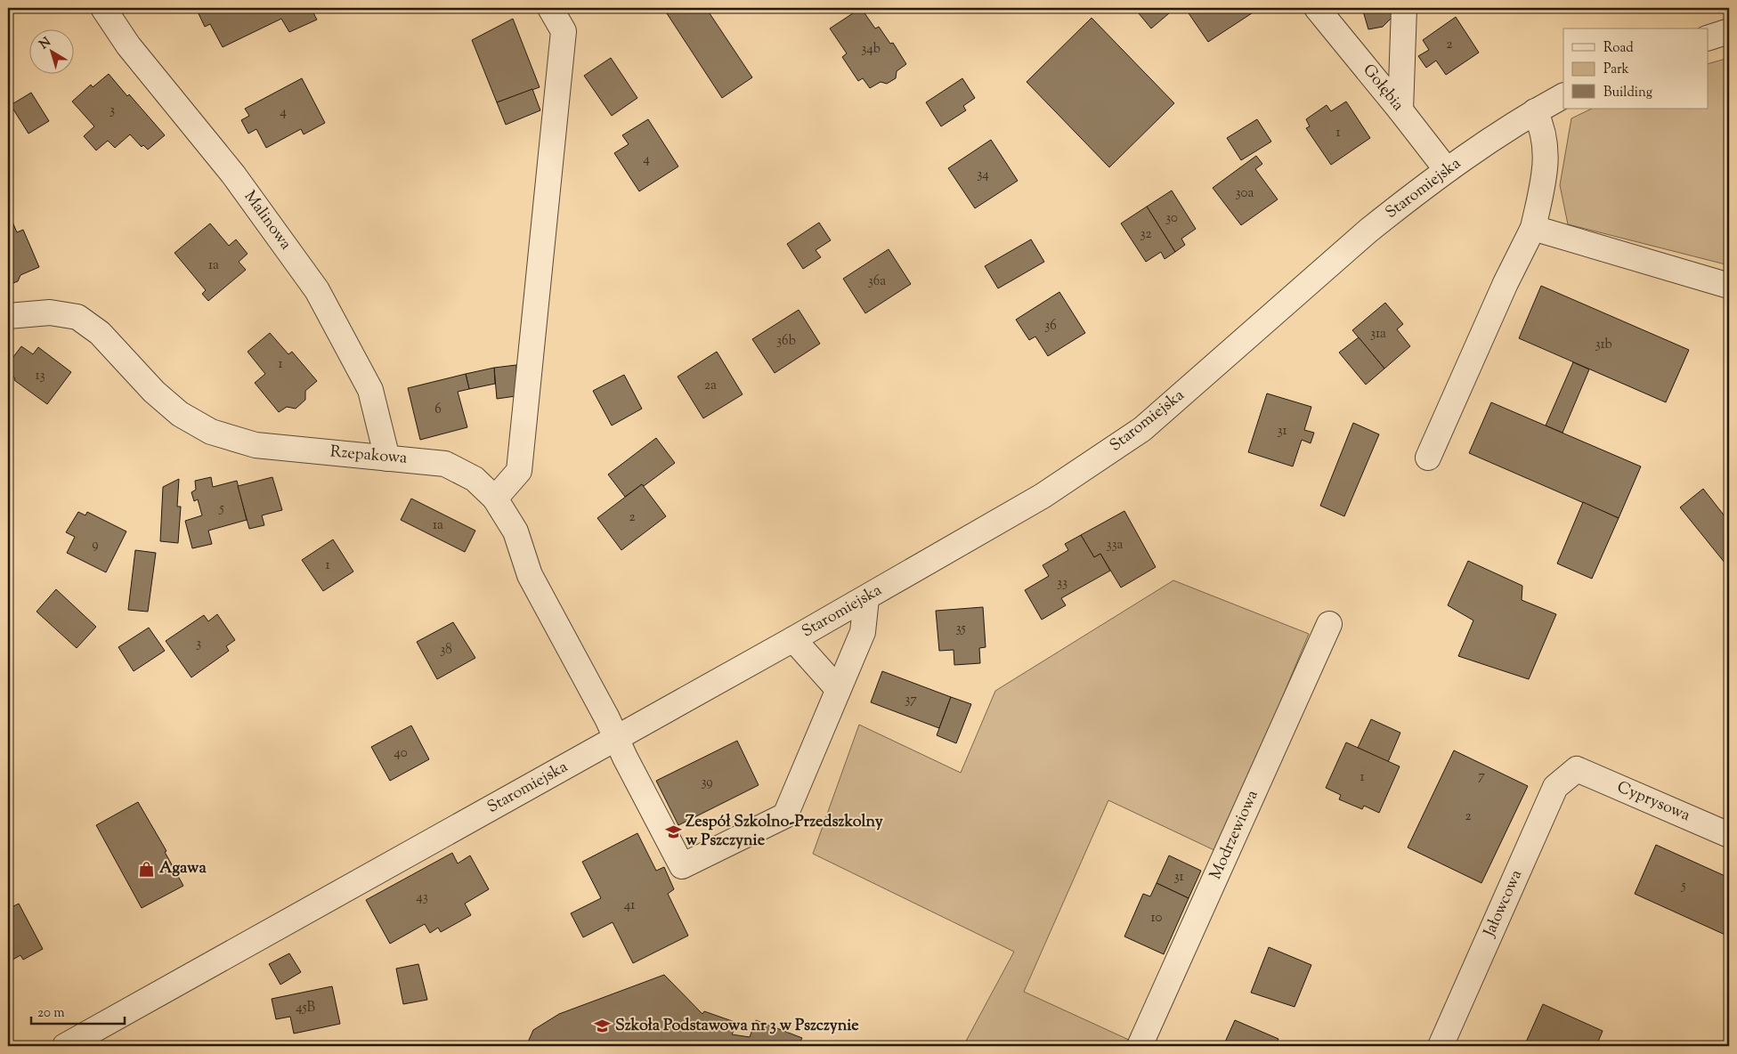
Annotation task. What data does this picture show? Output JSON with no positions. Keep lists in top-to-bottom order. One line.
{"streets":{"street":["Gołębia","Staromiejska","Malinowa","Rzepakowa","Cyprysowa","Modrzewiowa","Jałowcowa"]},"crossings":[["Gołębia","Staromiejska"],["Staromiejska","Rzepakowa"],["Malinowa","Rzepakowa"],["Cyprysowa","Jałowcowa"]],"places":{"school or university":["Zespół Szkolno-Przedszkolny w Pszczynie","Szkoła Podstawowa nr 3 w Pszczynie"],"shop":["Agawa"]},"house_numbers":["2","34b","3","4","1","4","34","30a","30","32","1a","36a","36","31a","36b","31b","1","13","2a","6","31","5","2","1a","9","33a","1","33","35","3","38","37","40","7","1","39","2","31","5","43","41","10","45B"],"legend":["Road","Park","Building"],"scale_bar":"20 m","north":"top left"}
